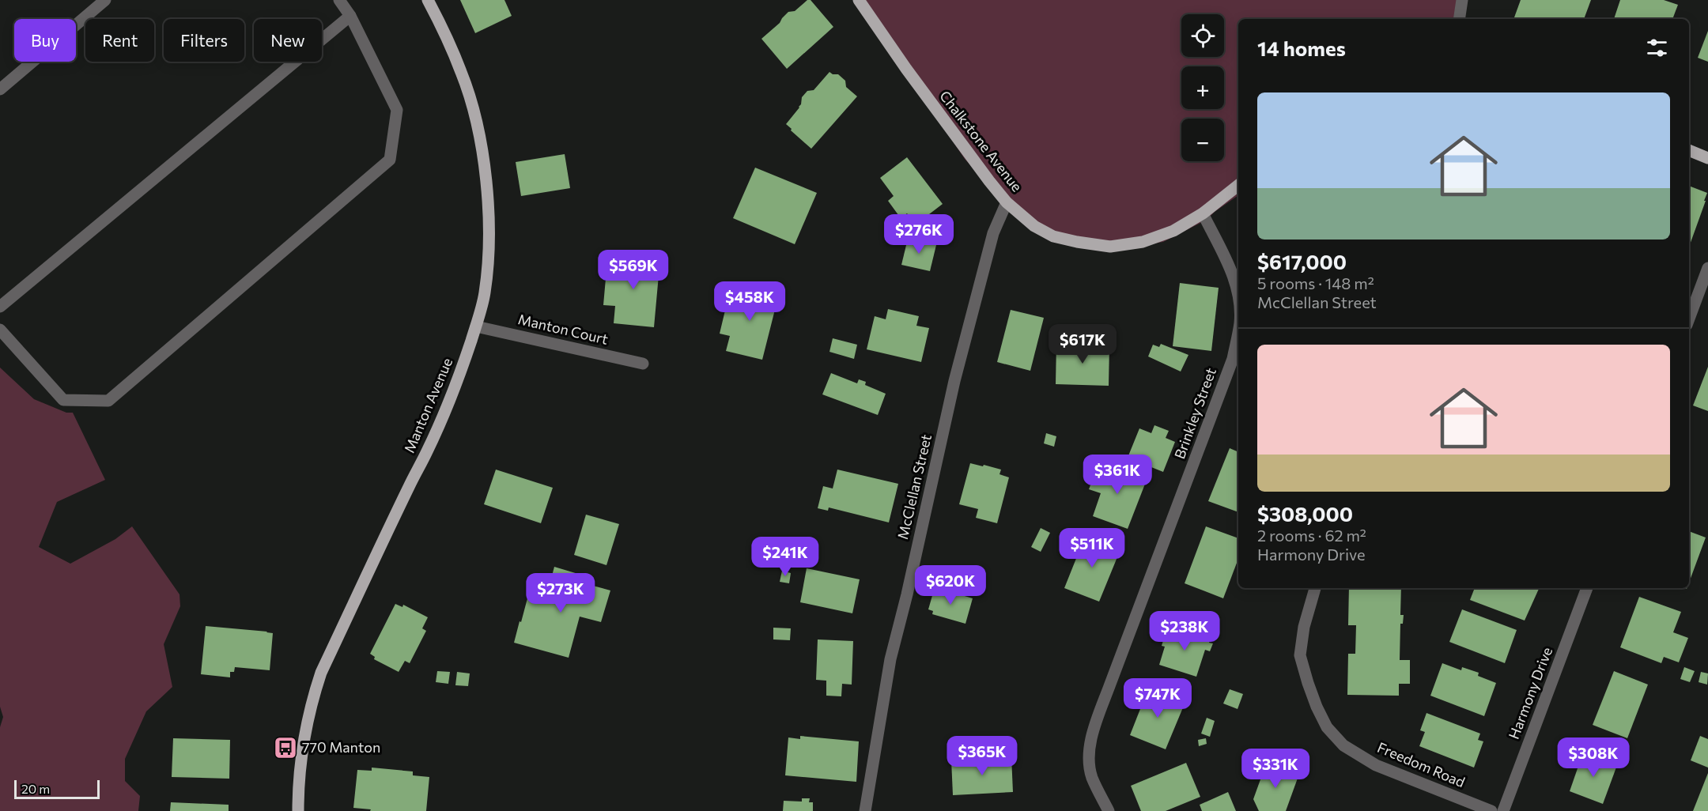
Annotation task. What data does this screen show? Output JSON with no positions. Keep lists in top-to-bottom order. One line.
{"streets":{"main road":["Chalkstone Avenue","Manton Avenue"],"street":["Manton Court","Brinkley Street","McClellan Street","Harmony Drive","Freedom Road"]},"crossings":[["Chalkstone Avenue","Brinkley Street"],["Chalkstone Avenue","McClellan Street"],["Manton Court","Manton Avenue"]],"places":{"bus stop":["770 Manton"]},"scale_bar":"20 m","page":{"map_buttons":["+","−"],"chip":["Buy","Rent","Filters","New"],"heading":"14 homes","list":[{"name":"$617,000","note":"5 rooms · 148 m² · McClellan Street"},{"name":"$308,000","note":"2 rooms · 62 m² · Harmony Drive"}],"price":["$276K","$569K","$458K","$617K","$361K","$511K","$241K","$620K","$273K","$238K","$747K","$365K","$308K","$331K"],"scale":"20 m"}}
